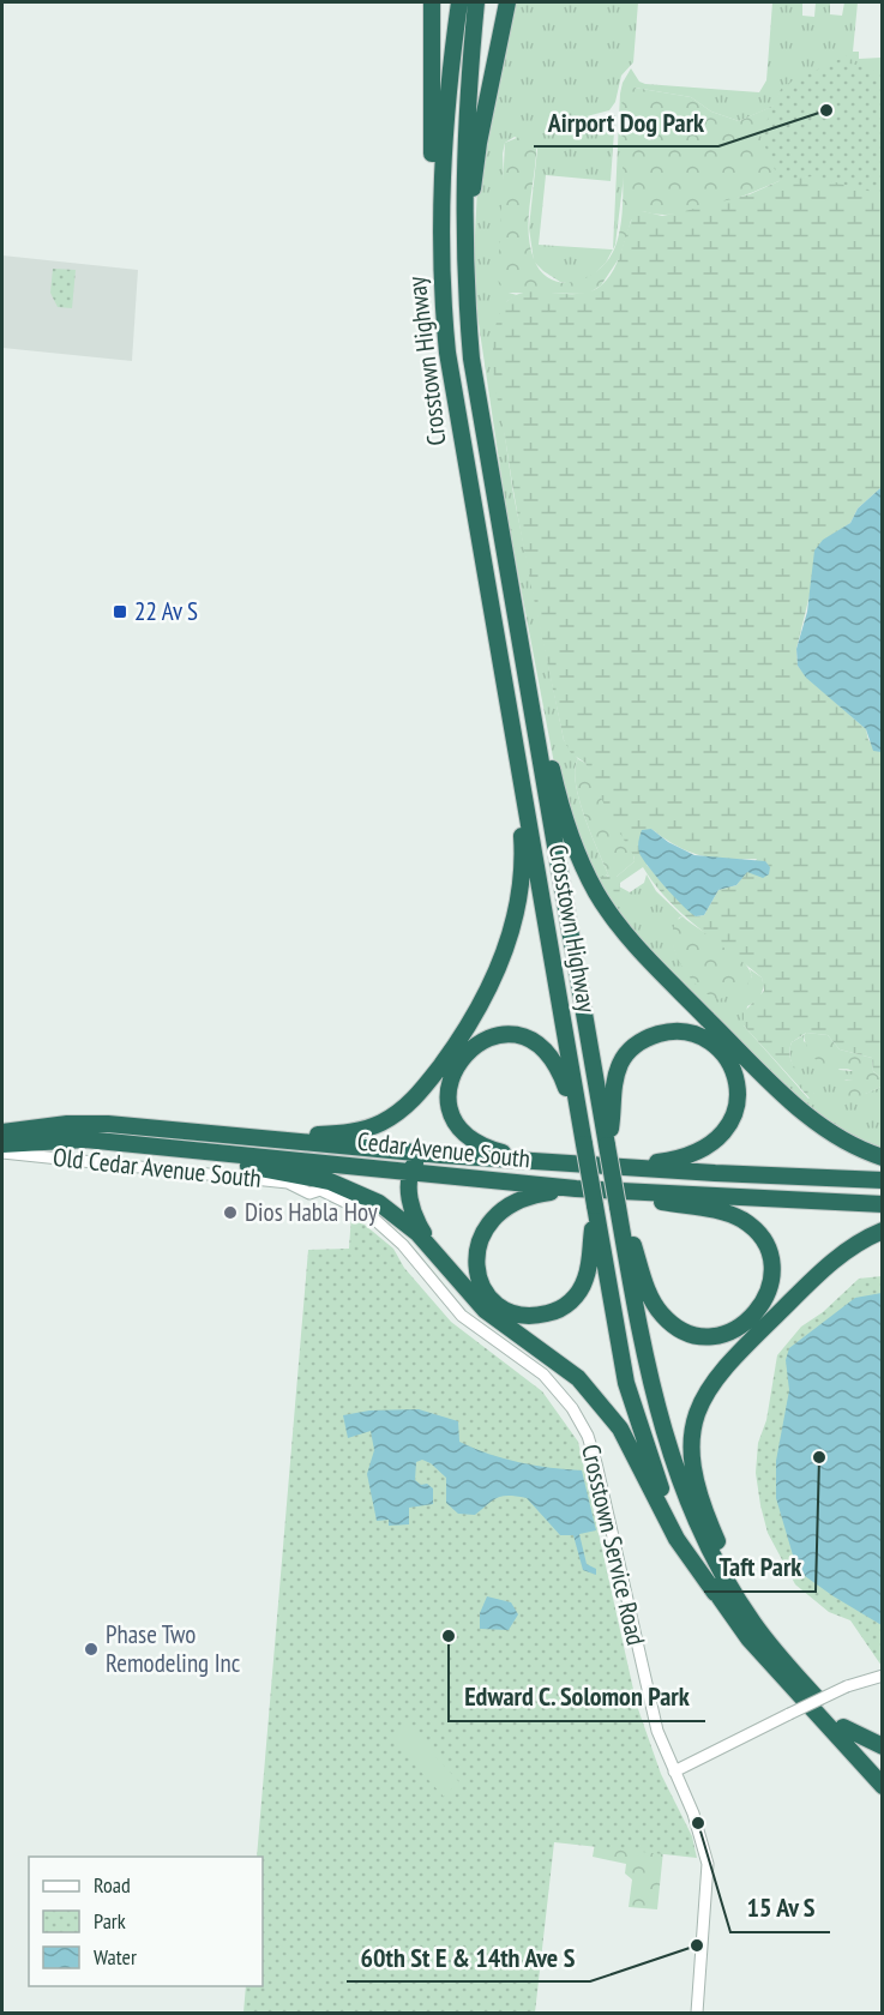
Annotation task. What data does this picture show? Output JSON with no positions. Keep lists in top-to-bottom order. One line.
{"streets":{"highway":["Crosstown Highway","Cedar Avenue South"],"street":["Old Cedar Avenue South","Crosstown Service Road"]},"crossings":[["Crosstown Highway","Cedar Avenue South"],["Old Cedar Avenue South","Crosstown Service Road"]],"places":{"other":["Airport Dog Park","Dios Habla Hoy","Taft Park","Edward C. Solomon Park","Phase Two Remodeling Inc","15 Av S","60th St E & 14th Ave S"],"transit":["22 Av S"]},"legend":["Road","Park","Water"]}
